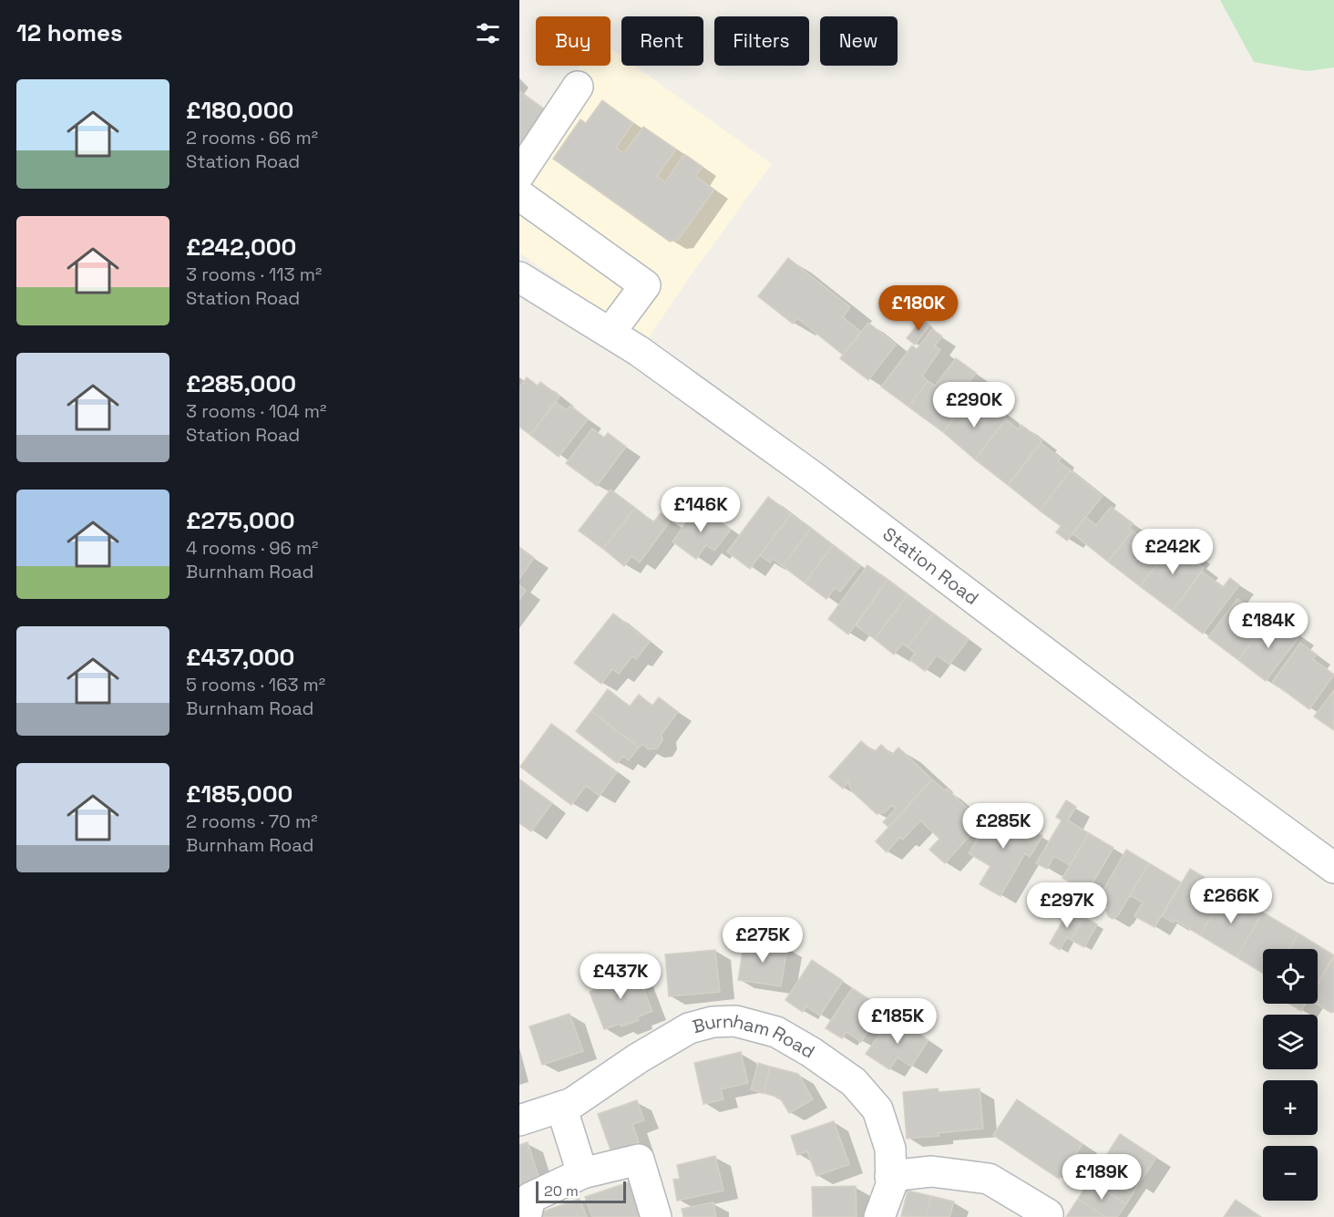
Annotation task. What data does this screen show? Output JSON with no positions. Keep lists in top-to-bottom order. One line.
{"streets":{"street":["Station Road","Burnham Road"]},"scale_bar":"20 m","page":{"heading":"12 homes","chip":["Buy","Rent","Filters","New"],"list":[{"name":"£180,000","note":"2 rooms · 66 m² · Station Road"},{"name":"£242,000","note":"3 rooms · 113 m² · Station Road"},{"name":"£285,000","note":"3 rooms · 104 m² · Station Road"},{"name":"£275,000","note":"4 rooms · 96 m² · Burnham Road"},{"name":"£437,000","note":"5 rooms · 163 m² · Burnham Road"},{"name":"£185,000","note":"2 rooms · 70 m² · Burnham Road"}],"price":["£180K","£290K","£146K","£242K","£184K","£285K","£266K","£297K","£275K","£437K","£185K","£189K"],"map_buttons":["+","−"],"scale":"20 m"}}
